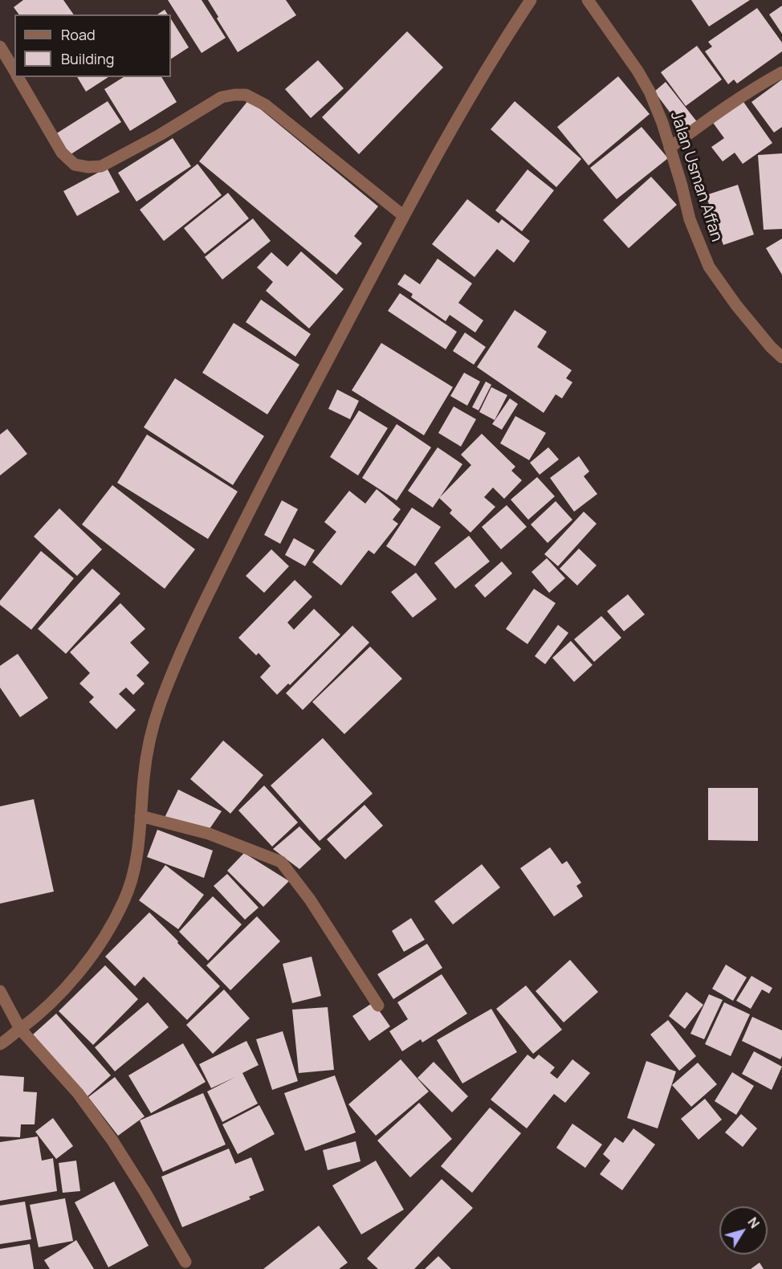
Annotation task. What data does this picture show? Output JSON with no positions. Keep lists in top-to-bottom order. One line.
{"streets":{"street":["Jalan Usman Affan"]},"legend":["Road","Building"],"north":"top right"}
